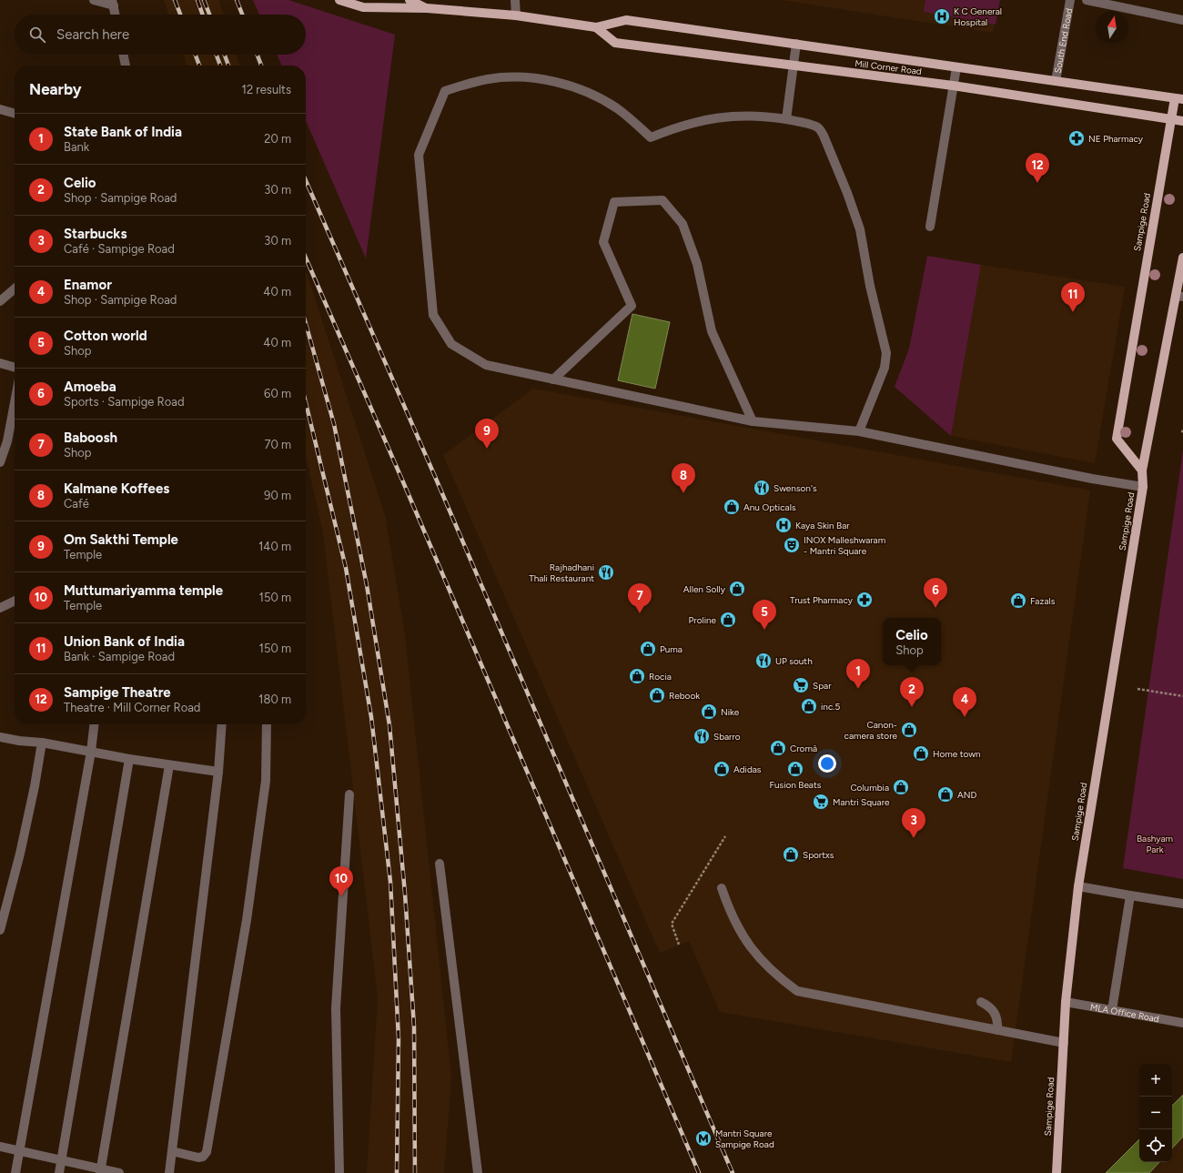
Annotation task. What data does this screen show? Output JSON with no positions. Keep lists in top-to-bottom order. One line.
{"streets":{"main road":["Mill Corner Road","Sampige Road"],"street":["South End Road","MLA Office Road"]},"crossings":[["South End Road","Mill Corner Road"],["Mill Corner Road","Sampige Road"],["Sampige Road","MLA Office Road"]],"parks":["Bashyam Park"],"places":{"hospital":["K C General Hospital","Kaya Skin Bar"],"pharmacy":["NE Pharmacy","Trust Pharmacy"],"restaurant":["Swenson's","Rajhadhani Thali Restaurant","UP south","Sbarro"],"shop":["Anu Opticals","Allen Solly","Fazals","Proline","Puma","Rocia","Rebook","inc.5","Nike","Canon- camera store","Cromā","Home town","Adidas","Fusion Beats","Columbia","AND","Sportxs"],"theatre":["INOX Malleshwaram - Mantri Square"],"supermarket":["Spar","Mantri Square"],"metro station":["Mantri Square Sampige Road"]},"north":"top","page":{"search":"Search here","heading":["Nearby","12 results"],"list":[{"mark":"1","name":"State Bank of India","note":"Bank","value":"20 m"},{"mark":"2","name":"Celio","note":"Shop · Sampige Road","value":"30 m"},{"mark":"3","name":"Starbucks","note":"Café · Sampige Road","value":"30 m"},{"mark":"4","name":"Enamor","note":"Shop · Sampige Road","value":"40 m"},{"mark":"5","name":"Cotton world","note":"Shop","value":"40 m"},{"mark":"6","name":"Amoeba","note":"Sports · Sampige Road","value":"60 m"},{"mark":"7","name":"Baboosh","note":"Shop","value":"70 m"},{"mark":"8","name":"Kalmane Koffees","note":"Café","value":"90 m"},{"mark":"9","name":"Om Sakthi Temple","note":"Temple","value":"140 m"},{"mark":"10","name":"Muttumariyamma temple","note":"Temple","value":"150 m"},{"mark":"11","name":"Union Bank of India","note":"Bank · Sampige Road","value":"150 m"},{"mark":"12","name":"Sampige Theatre","note":"Theatre · Mill Corner Road","value":"180 m"}],"pins":["12","11","9","8","6","7","5","1","2","4","3","10"],"popup":["Celio","Shop"],"map_buttons":["+","−"]}}
